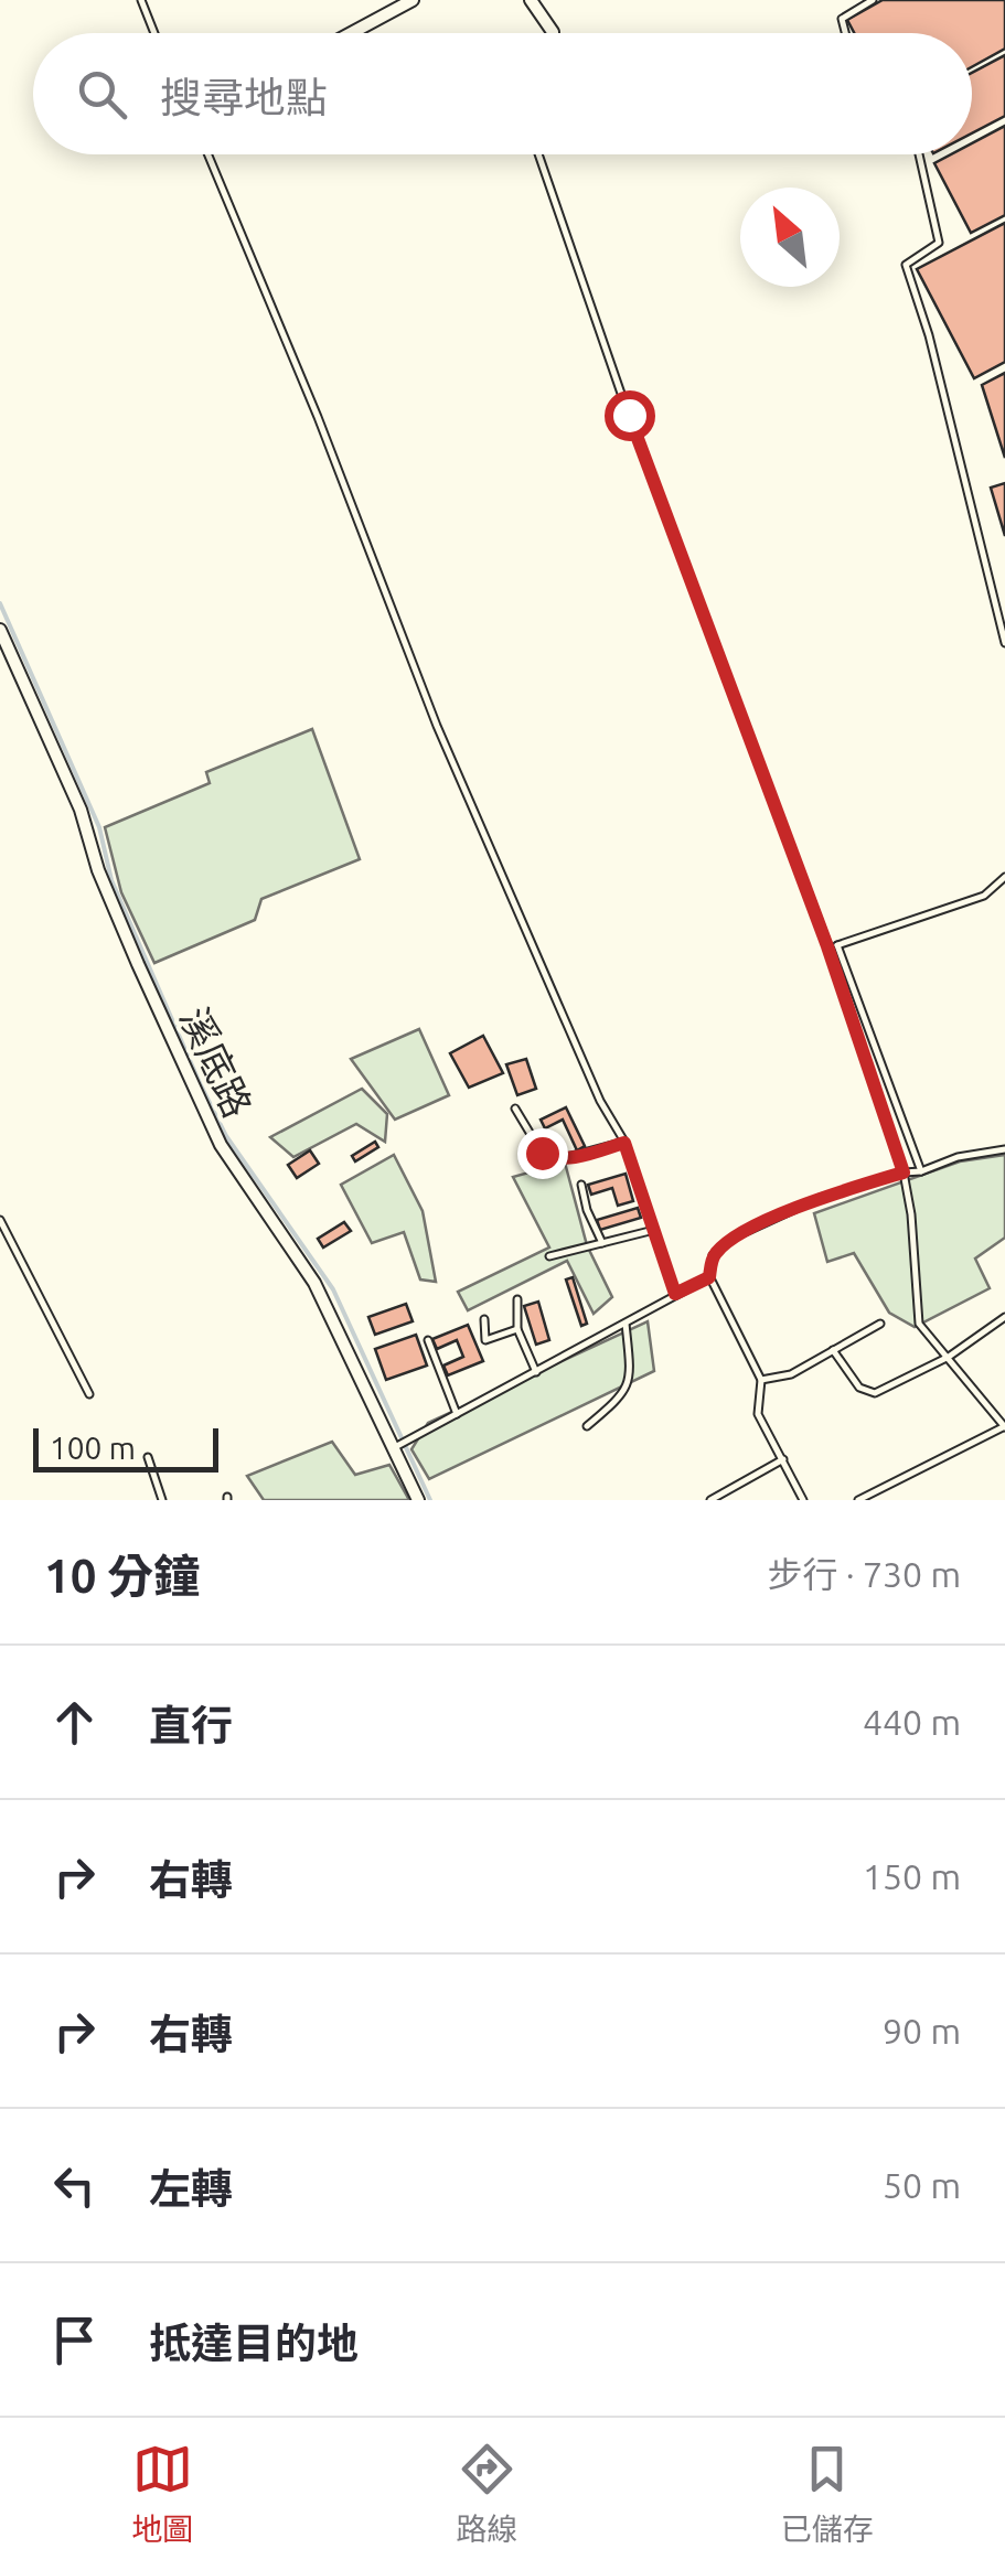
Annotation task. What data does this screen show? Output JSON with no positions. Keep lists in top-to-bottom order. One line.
{"streets":{"street":["溪底路"]},"scale_bar":"100 m","north":"top left","page":{"search":"搜尋地點","scale":"100 m","heading":["10 分鐘","步行 · 730 m"],"list":[["直行","440 m"],["右轉","150 m"],["右轉","90 m"],["左轉","50 m"],"抵達目的地"],"nav":["地圖","路線","已儲存"]}}
